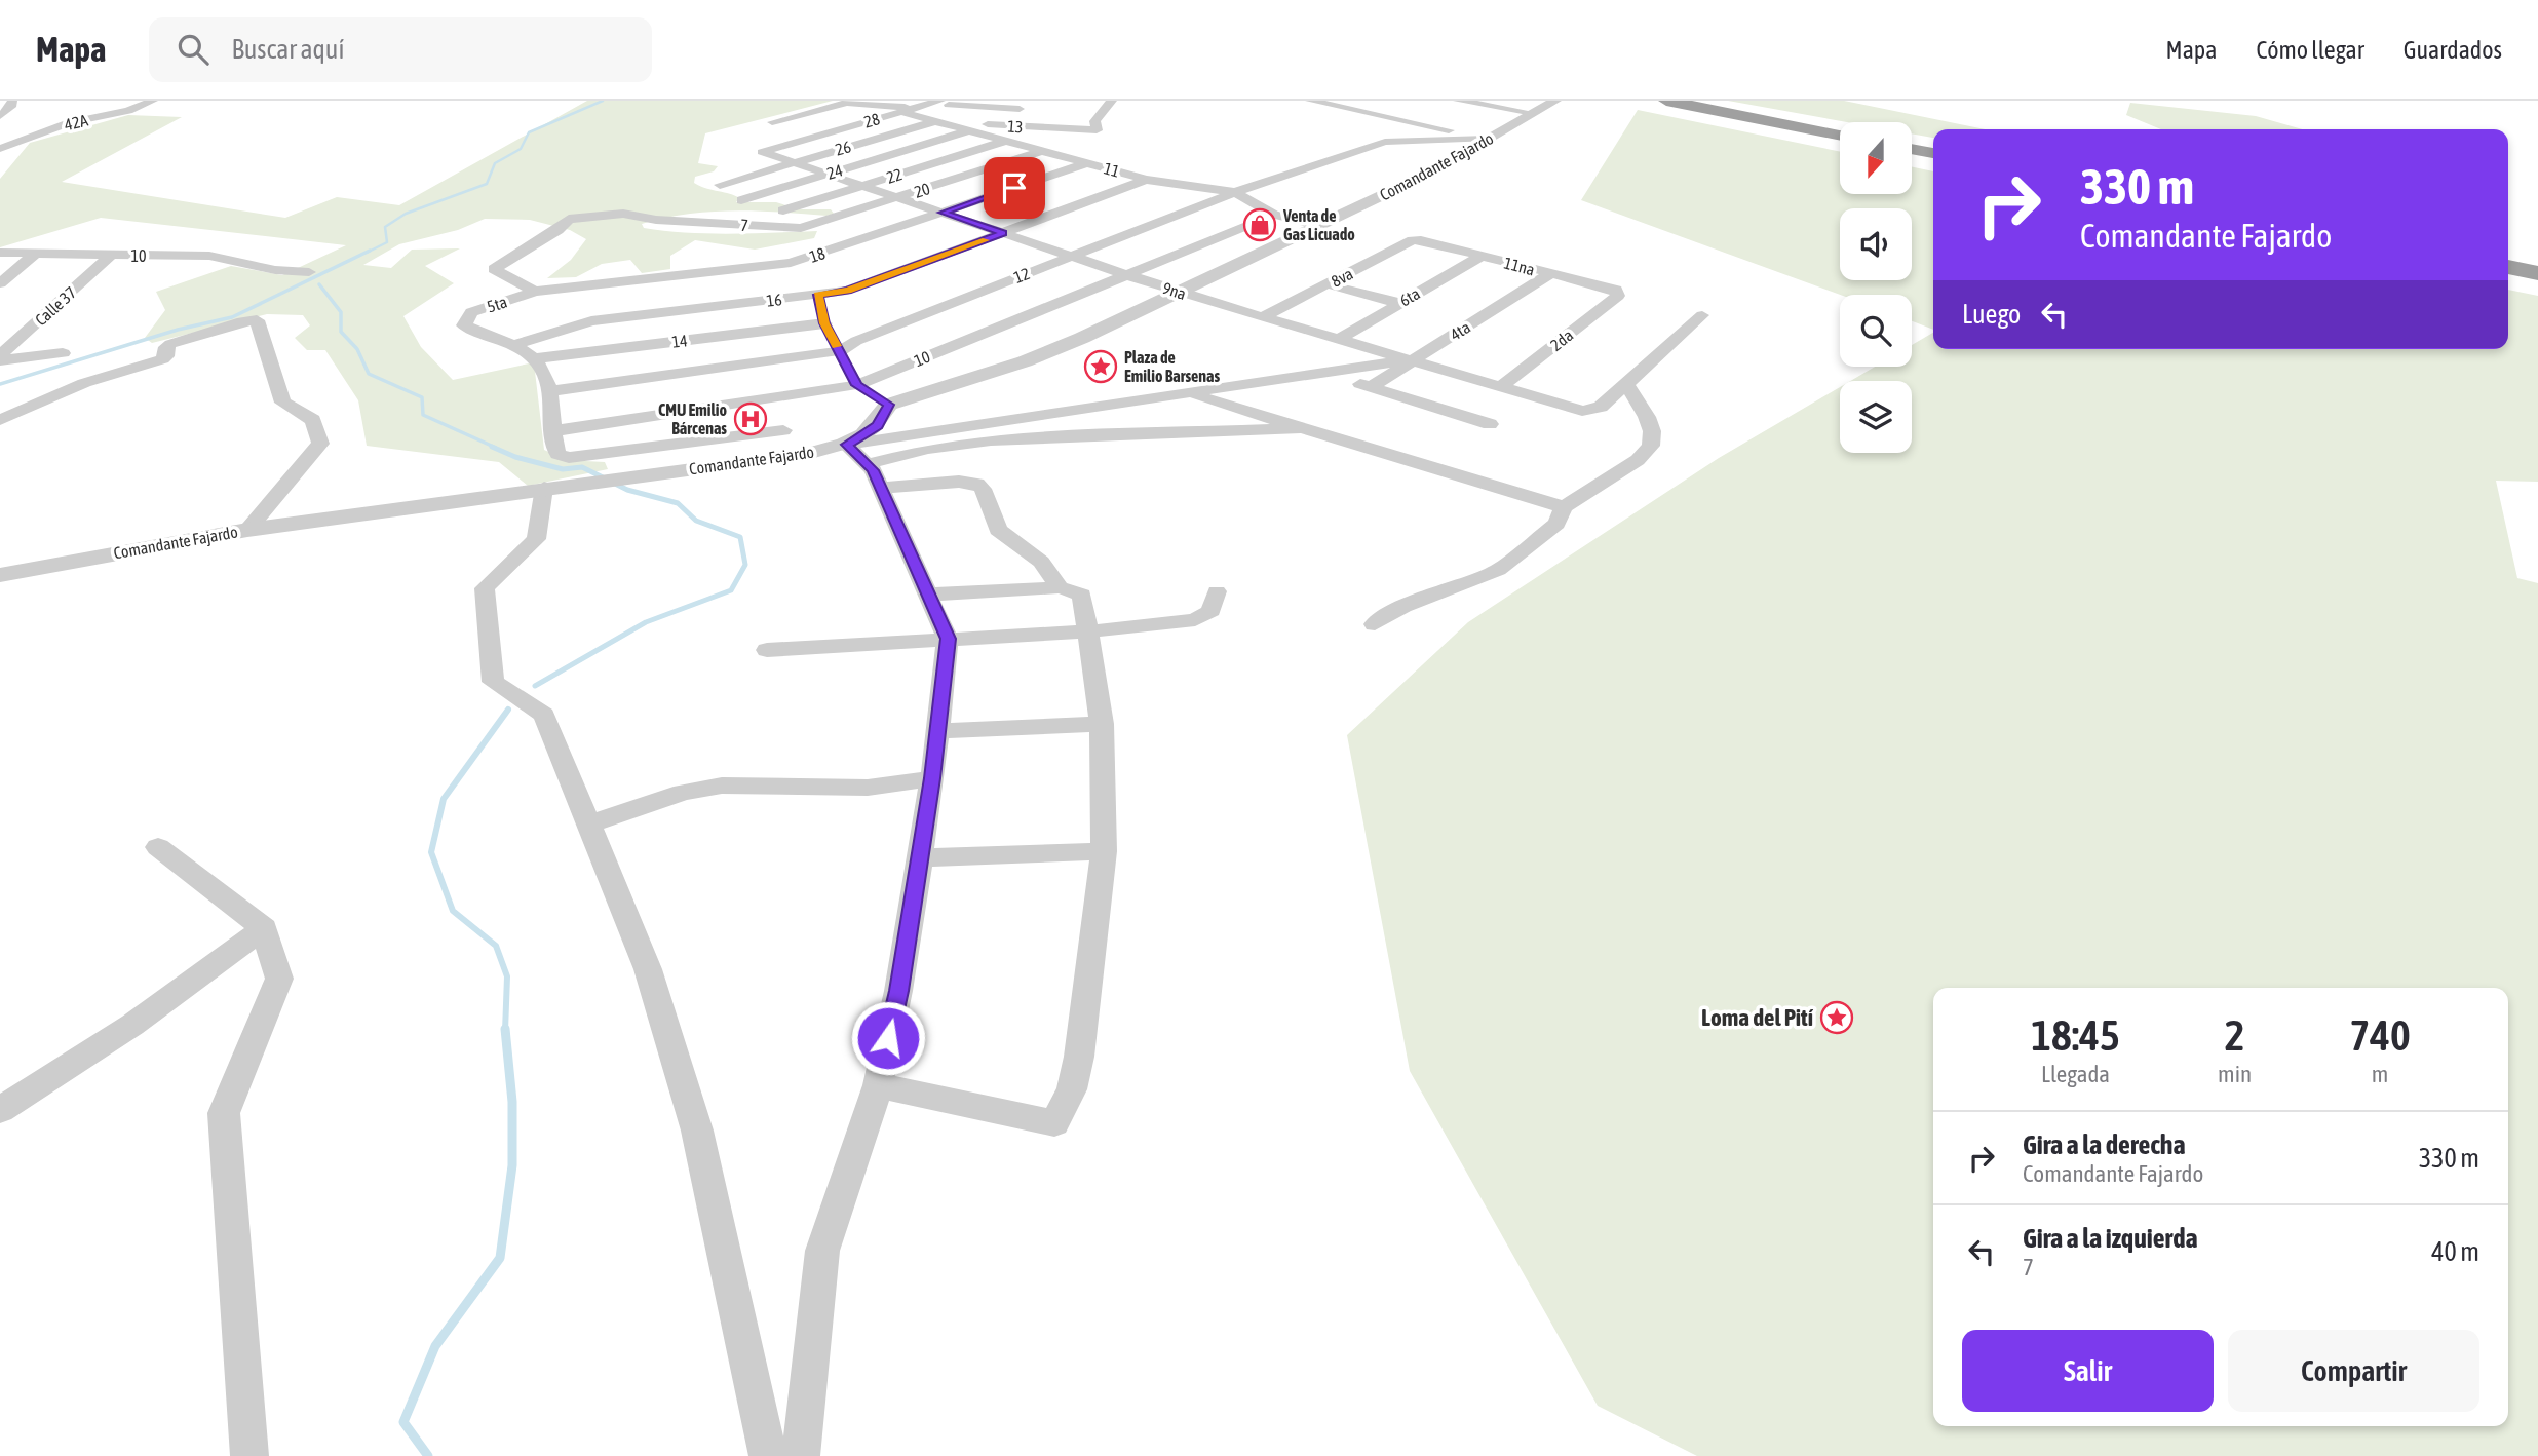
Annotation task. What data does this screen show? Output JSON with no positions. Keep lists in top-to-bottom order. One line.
{"streets":{"street":["28","42A","13","26","Comandante Fajardo","11","24","22","20","7","18","10","11na","12","8va","9na","6ta","16","5ta","Calle 37","4ta","2da","14"]},"crossings":[["28","11"],["28","9na"],["13","26"],["13","11"],["26","11"],["26","9na"],["Comandante Fajardo","11"],["Comandante Fajardo","12"],["Comandante Fajardo","9na"],["11","24"],["11","22"],["11","20"],["11","18"],["11","10"],["11","12"],["11","16"],["24","9na"],["22","9na"],["20","7"],["20","9na"],["7","5ta"],["18","9na"],["18","5ta"],["10","12"],["10","9na"],["10","5ta"],["10","Calle 37"],["11na","8va"],["11na","6ta"],["11na","4ta"],["11na","2da"],["12","9na"],["12","5ta"],["8va","9na"],["9na","6ta"],["9na","16"],["9na","4ta"],["9na","2da"],["16","5ta"],["5ta","14"]],"places":{"shop":["Venta de Gas Licuado"],"place":["Plaza de Emilio Barsenas","Loma del Pití"],"hospital":["CMU Emilio Bárcenas"]},"north":"bottom","page":{"header":"Mapa","search":"Buscar aquí","nav":["Mapa","Cómo llegar","Guardados"],"turn":["330 m","Comandante Fajardo"],"then":"Luego","eta":["18:45","Llegada","2","min","740","m"],"list":[{"name":"Gira a la derecha","note":"Comandante Fajardo","value":"330 m"},{"name":"Gira a la izquierda","note":"7","value":"40 m"}],"buttons":["Salir","Compartir"]}}
